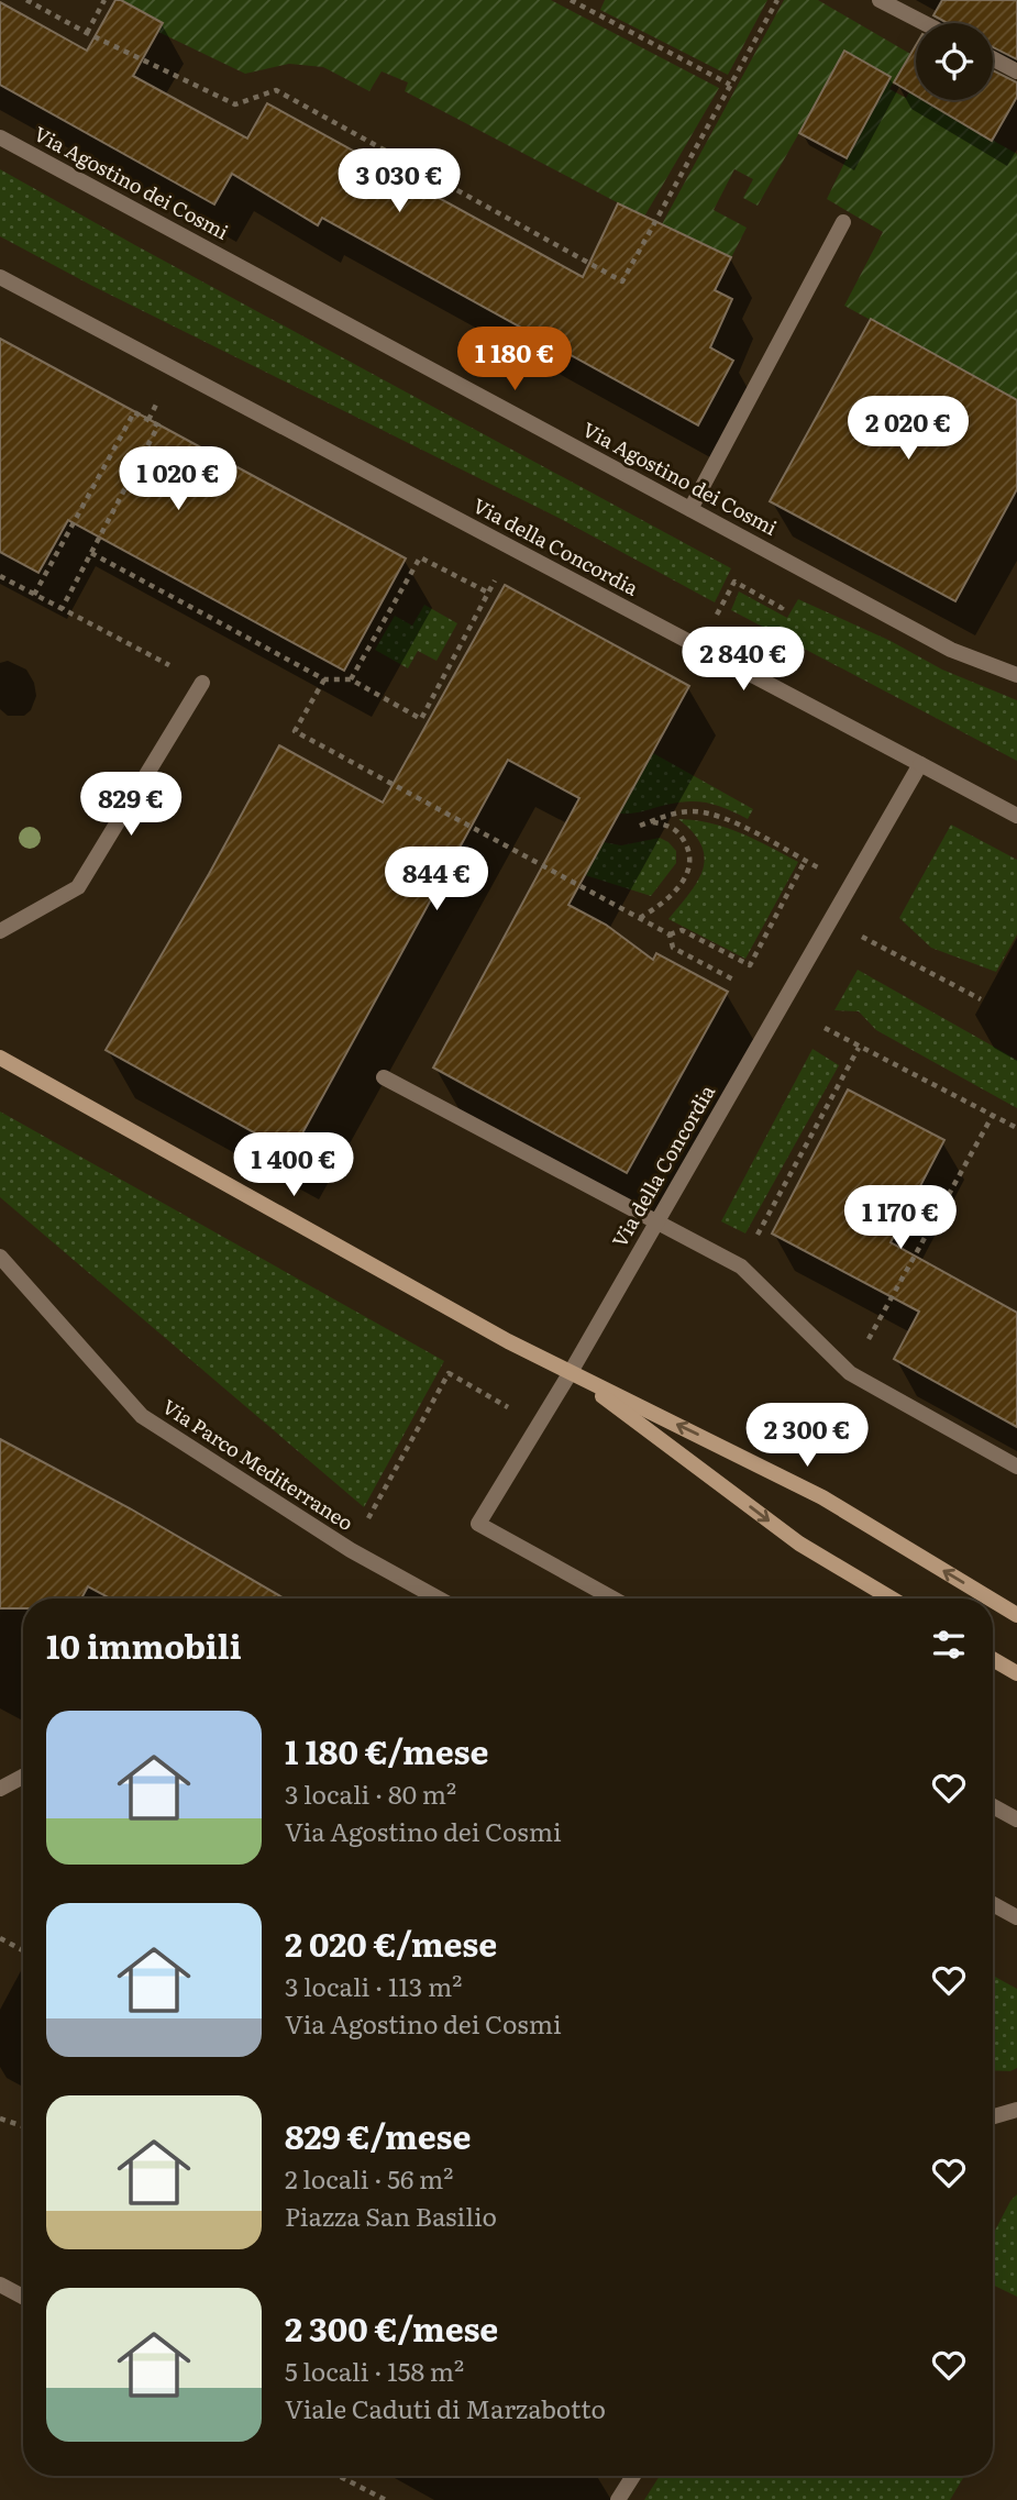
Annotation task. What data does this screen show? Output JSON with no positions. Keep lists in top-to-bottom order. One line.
{"streets":{"street":["Via Agostino dei Cosmi","Via della Concordia","Via Parco Mediterraneo"]},"page":{"price":["3 030 €","1 180 €","2 020 €","1 020 €","2 840 €","829 €","844 €","1 400 €","1 170 €","2 300 €"],"heading":"10 immobili","list":[{"name":"1 180 €/mese","note":"3 locali · 80 m² · Via Agostino dei Cosmi"},{"name":"2 020 €/mese","note":"3 locali · 113 m² · Via Agostino dei Cosmi"},{"name":"829 €/mese","note":"2 locali · 56 m² · Piazza San Basilio"},{"name":"2 300 €/mese","note":"5 locali · 158 m² · Viale Caduti di Marzabotto"}]}}
